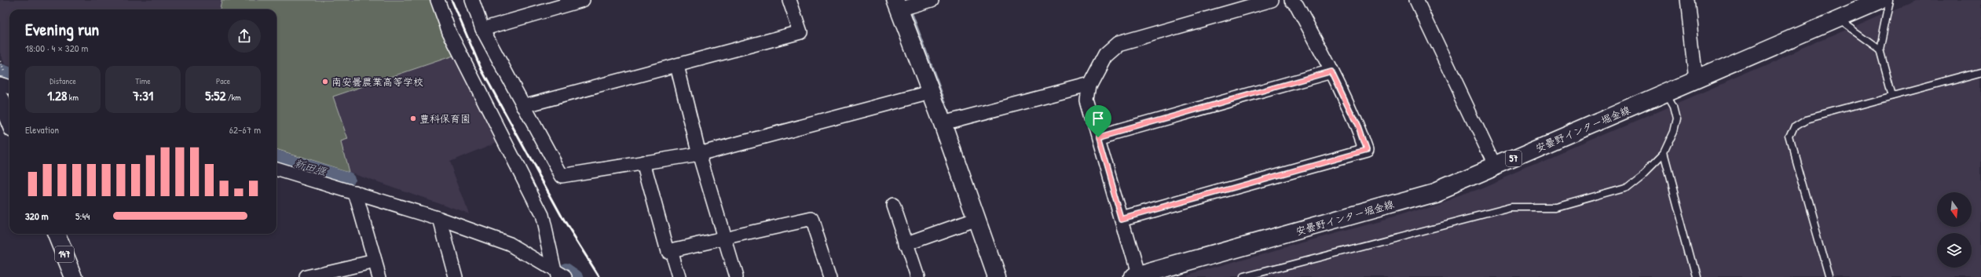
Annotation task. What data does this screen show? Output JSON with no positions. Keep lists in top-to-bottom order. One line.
{"streets":{"main road":["安曇野インター堀金線","57","147"]},"water":["新田堰"],"places":["南安曇農業高等学校","豊科保育園"],"north":"bottom","page":{"heading":["Evening run","18:00 · 4 × 320 m"],"stats":[["Distance","1.28 km"],["Time","7:31"],["Pace","5:52 /km"]],"chart":["Elevation","62–67 m"],"list":[{"name":"320 m","note":"5:44"}]}}
